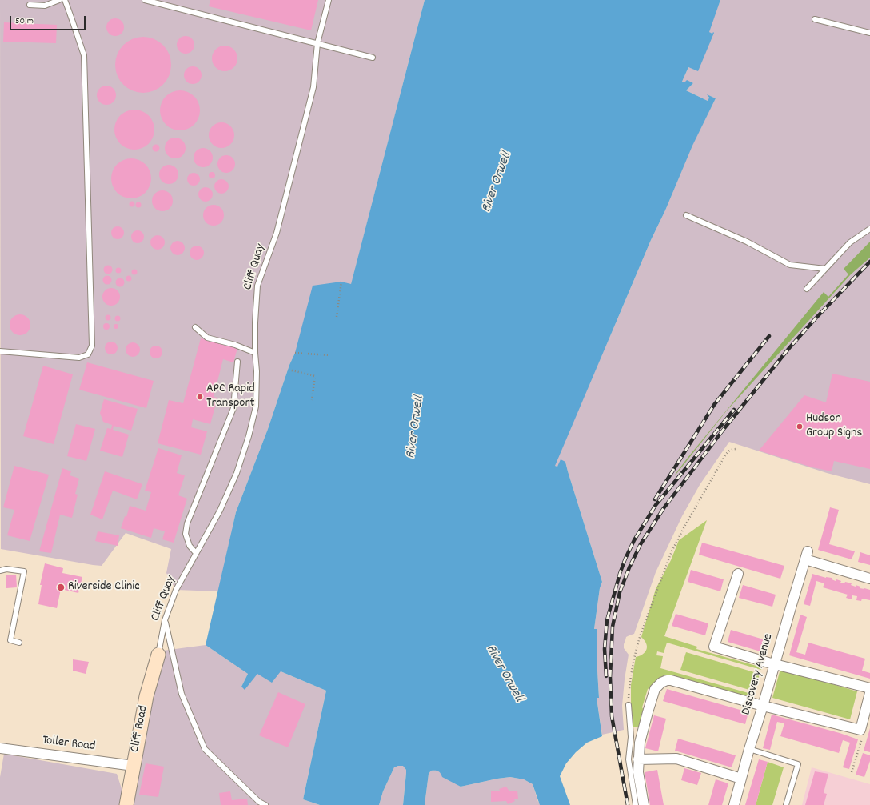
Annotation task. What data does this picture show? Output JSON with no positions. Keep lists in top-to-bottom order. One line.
{"streets":{"main road":["Cliff Road"],"street":["Discovery Avenue","Toller Road"],"lane":["Cliff Quay"]},"crossings":[["Cliff Quay","Cliff Road"],["Cliff Road","Toller Road"]],"water":["River Orwell"],"places":["APC Rapid Transport","Hudson Group Signs","Riverside Clinic"],"scale_bar":"50 m"}
